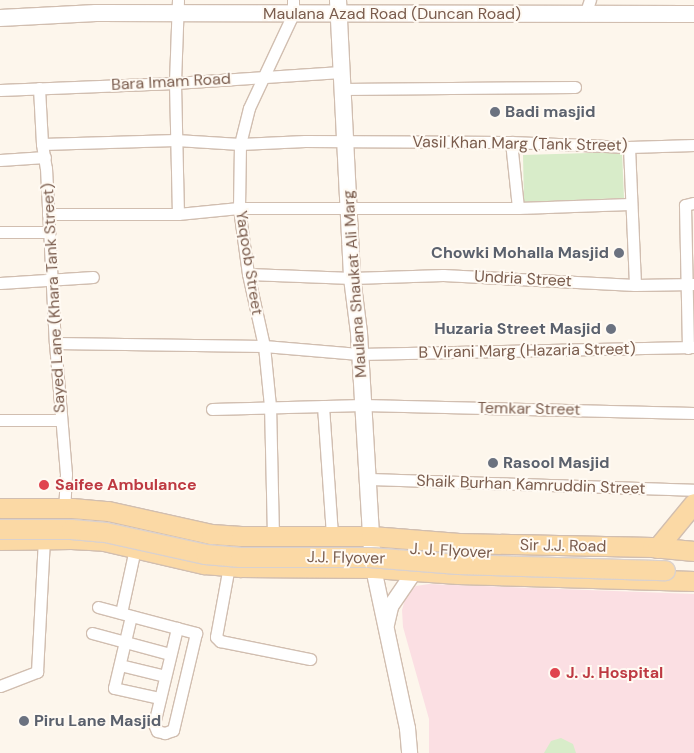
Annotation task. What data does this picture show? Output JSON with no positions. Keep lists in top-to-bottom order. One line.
{"streets":{"main road":["Maulana Azad Road (Duncan Road)","Maulana Shaukat Ali Marg","Sir J.J. Road","J. J. Flyover","J.J. Flyover"],"street":["Bara Imam Road","Vasil Khan Marg (Tank Street)","Yaqoob Street","Undria Street","Sayed Lane (Khara Tank Street)","B Virani Marg (Hazaria Street)","Temkar Street","Shaik Burhan Kamruddin Street"]},"crossings":[["Maulana Azad Road (Duncan Road)","Yaqoob Street"],["Maulana Azad Road (Duncan Road)","Maulana Shaukat Ali Marg"],["Bara Imam Road","Yaqoob Street"],["Bara Imam Road","Maulana Shaukat Ali Marg"],["Bara Imam Road","Sayed Lane (Khara Tank Street)"],["Vasil Khan Marg (Tank Street)","Yaqoob Street"],["Vasil Khan Marg (Tank Street)","Maulana Shaukat Ali Marg"],["Vasil Khan Marg (Tank Street)","Sayed Lane (Khara Tank Street)"],["Yaqoob Street","Undria Street"],["Yaqoob Street","B Virani Marg (Hazaria Street)"],["Yaqoob Street","Temkar Street"],["Yaqoob Street","Sir J.J. Road"],["Undria Street","Maulana Shaukat Ali Marg"],["Maulana Shaukat Ali Marg","B Virani Marg (Hazaria Street)"],["Maulana Shaukat Ali Marg","Temkar Street"],["Maulana Shaukat Ali Marg","Shaik Burhan Kamruddin Street"],["Maulana Shaukat Ali Marg","Sir J.J. Road"],["Sayed Lane (Khara Tank Street)","B Virani Marg (Hazaria Street)"],["Sayed Lane (Khara Tank Street)","Sir J.J. Road"],["Sir J.J. Road","J. J. Flyover"],["Sir J.J. Road","J.J. Flyover"],["J. J. Flyover","J.J. Flyover"]],"places":["Badi masjid","Chowki Mohalla Masjid","Huzaria Street Masjid","Rasool Masjid","Saifee Ambulance","J. J. Hospital","Piru Lane Masjid"]}
